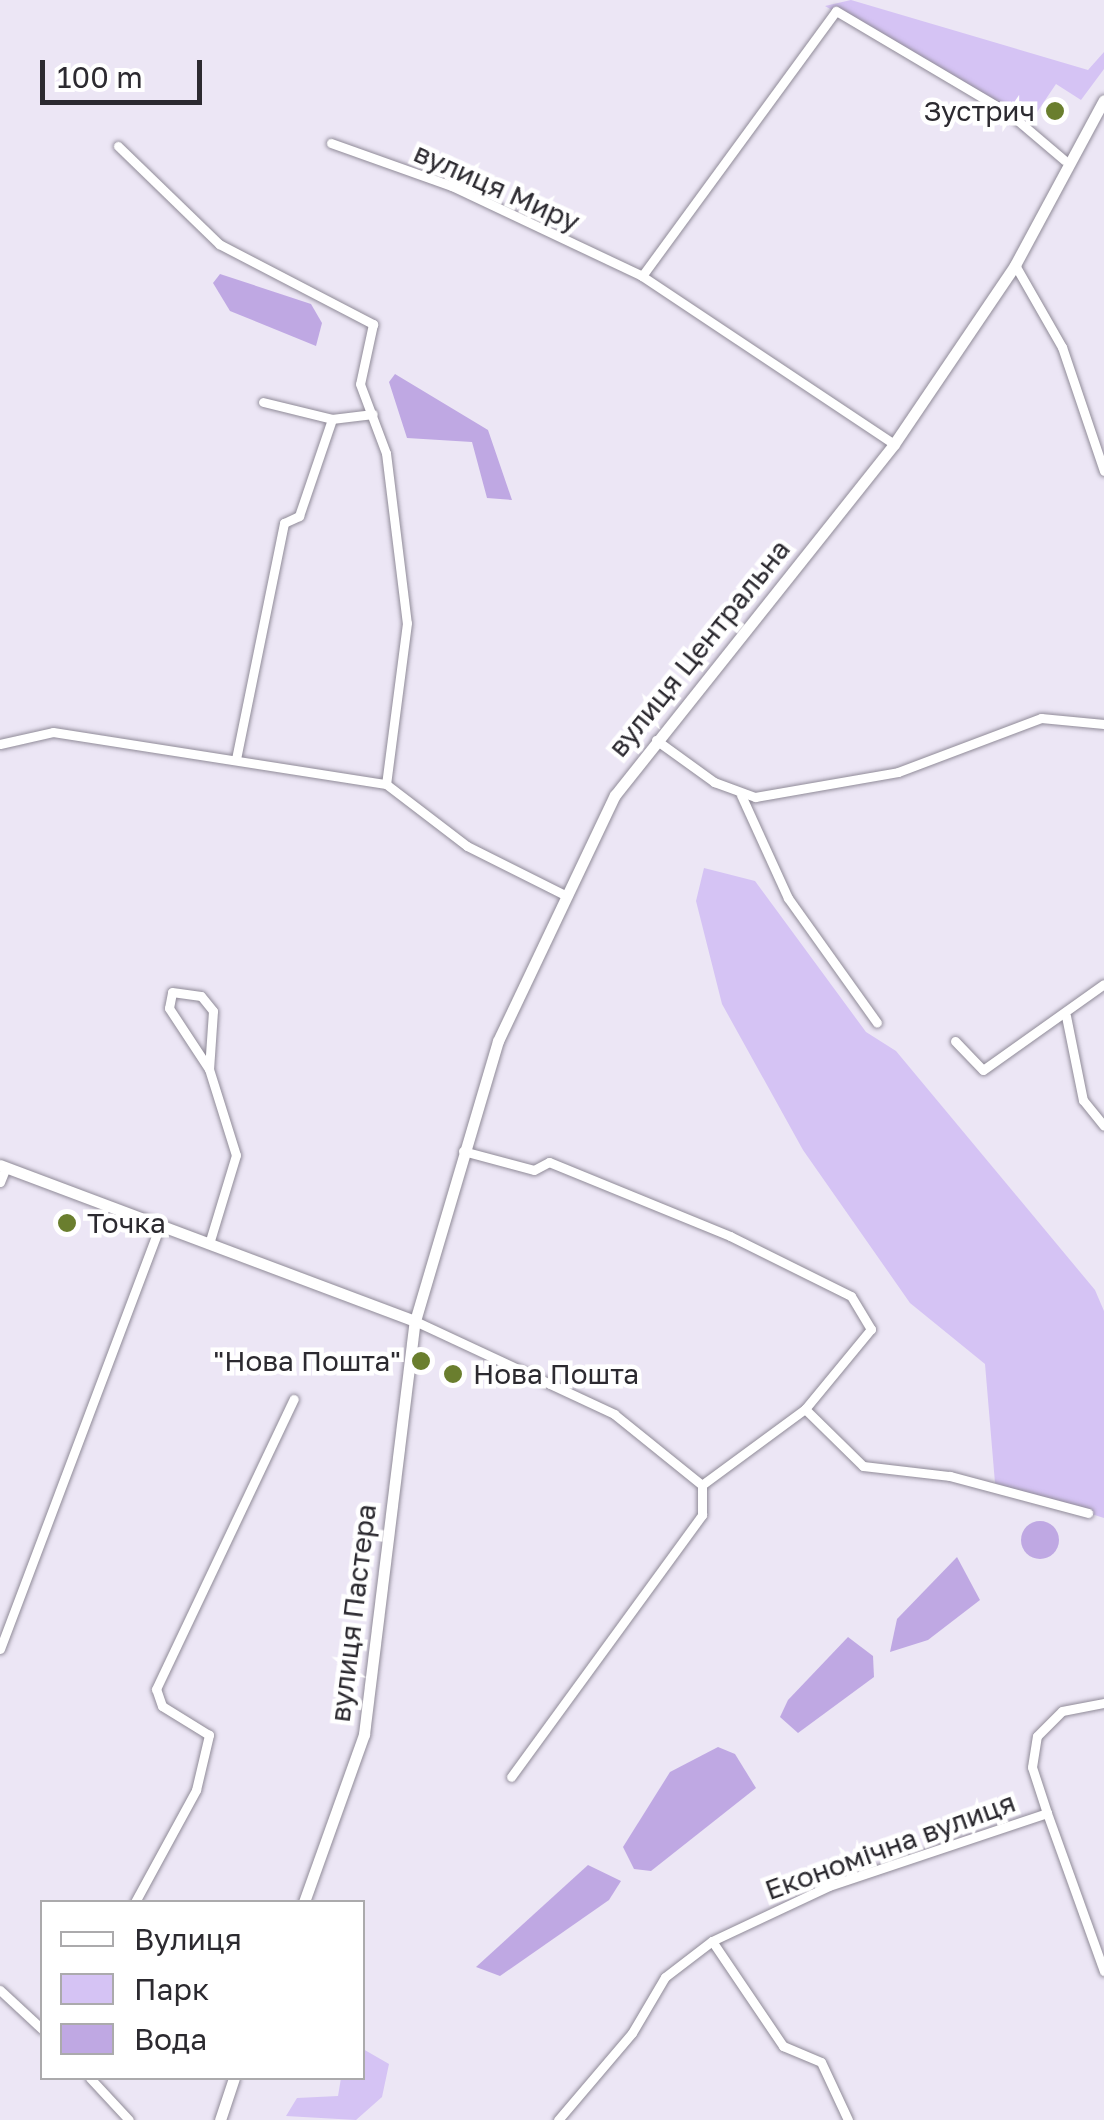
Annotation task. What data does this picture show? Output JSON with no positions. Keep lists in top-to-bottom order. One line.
{"streets":{"street":["вулиця Миру","вулиця Центральна","вулиця Пастера","Економічна вулиця"]},"crossings":[["вулиця Миру","вулиця Центральна"],["вулиця Центральна","вулиця Пастера"]],"places":["Зустрич","Точка","\"Нова Пошта\"","Нова Пошта"],"legend":["Вулиця","Парк","Вода"],"scale_bar":"100 m"}
